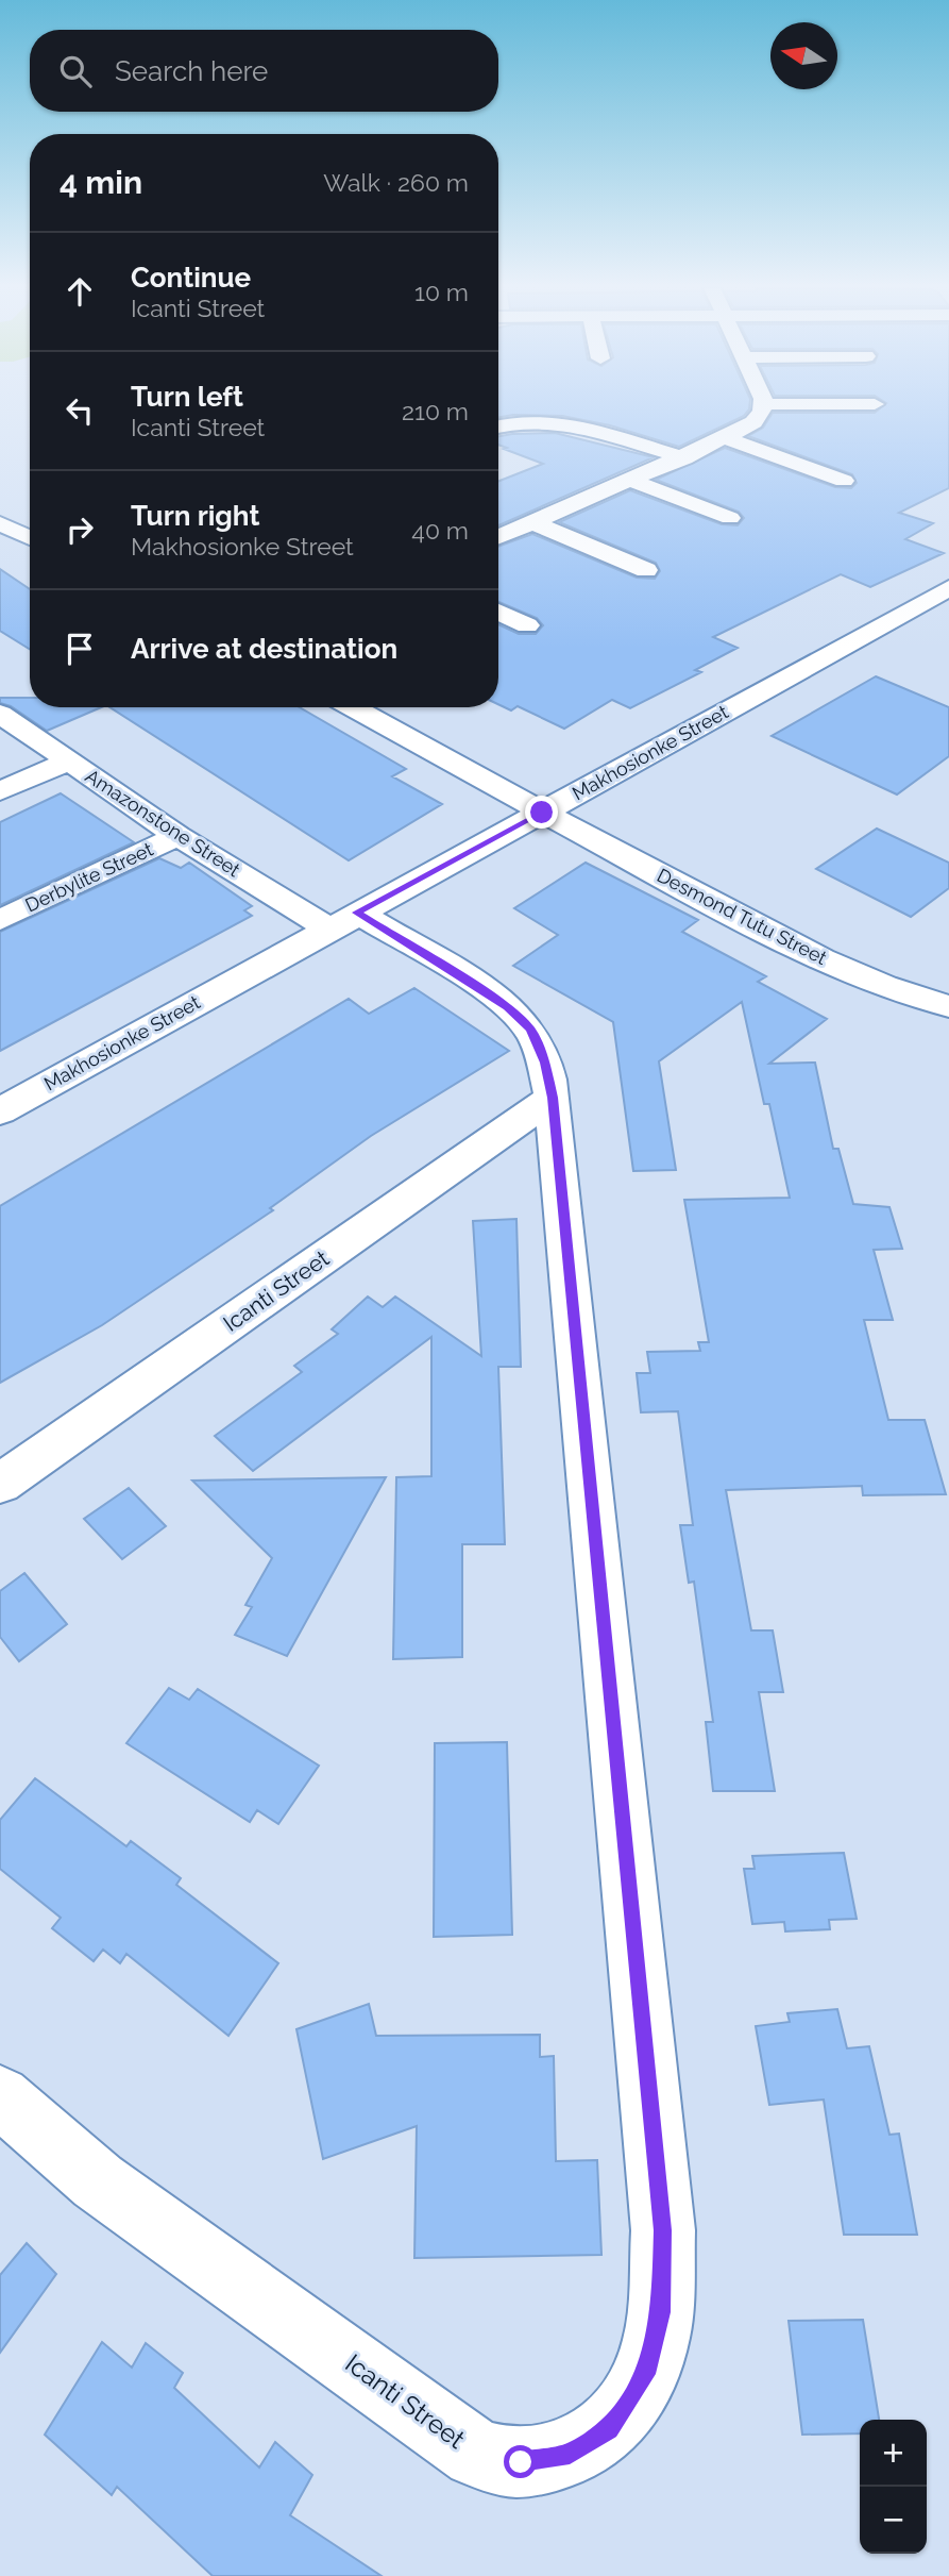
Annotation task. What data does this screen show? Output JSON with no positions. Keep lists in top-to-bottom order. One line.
{"streets":{"street":["Makhosionke Street","Amazonstone Street","Derbylite Street","Desmond Tutu Street","Icanti Street"]},"crossings":[["Makhosionke Street","Amazonstone Street"],["Makhosionke Street","Desmond Tutu Street"],["Makhosionke Street","Icanti Street"],["Amazonstone Street","Derbylite Street"],["Amazonstone Street","Icanti Street"]],"north":"left","page":{"search":"Search here","heading":["4 min","Walk · 260 m"],"list":[["Continue","Icanti Street","10 m"],["Turn left","Icanti Street","210 m"],["Turn right","Makhosionke Street","40 m"],"Arrive at destination"],"map_buttons":["+","−"]}}
